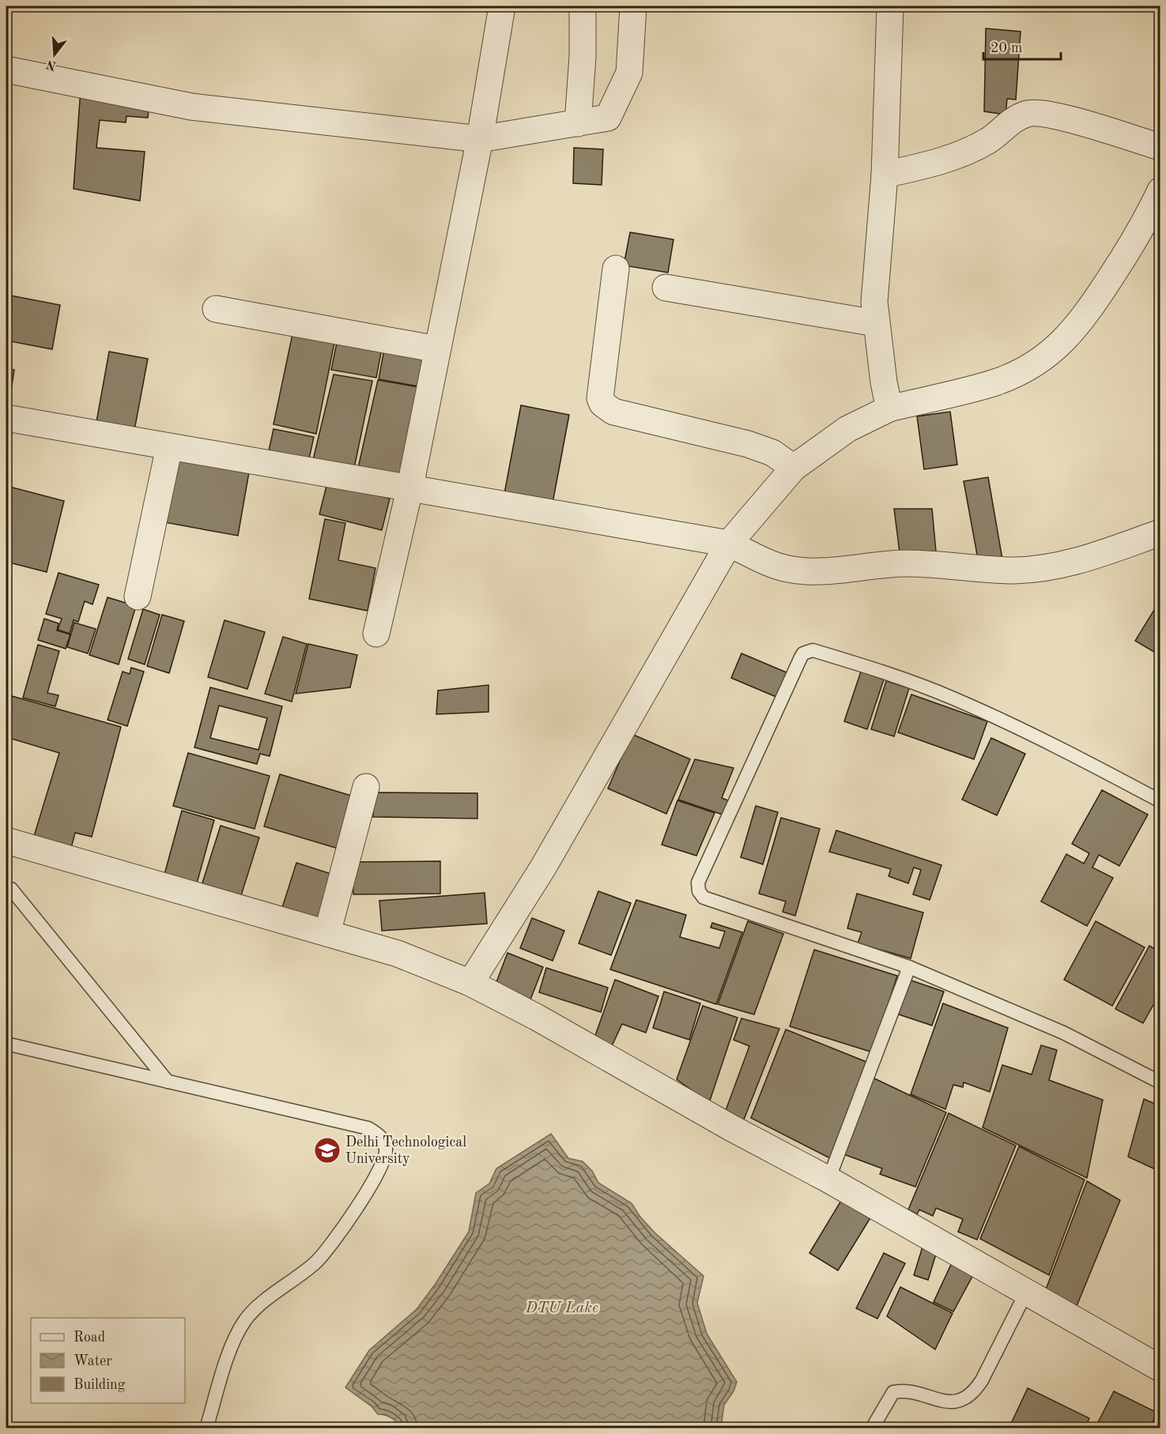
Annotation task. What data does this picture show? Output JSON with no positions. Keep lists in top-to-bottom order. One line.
{"water":["DTU Lake"],"places":{"school or university":["Delhi Technological University"]},"legend":["Road","Water","Building"],"scale_bar":"20 m","north":"bottom"}
